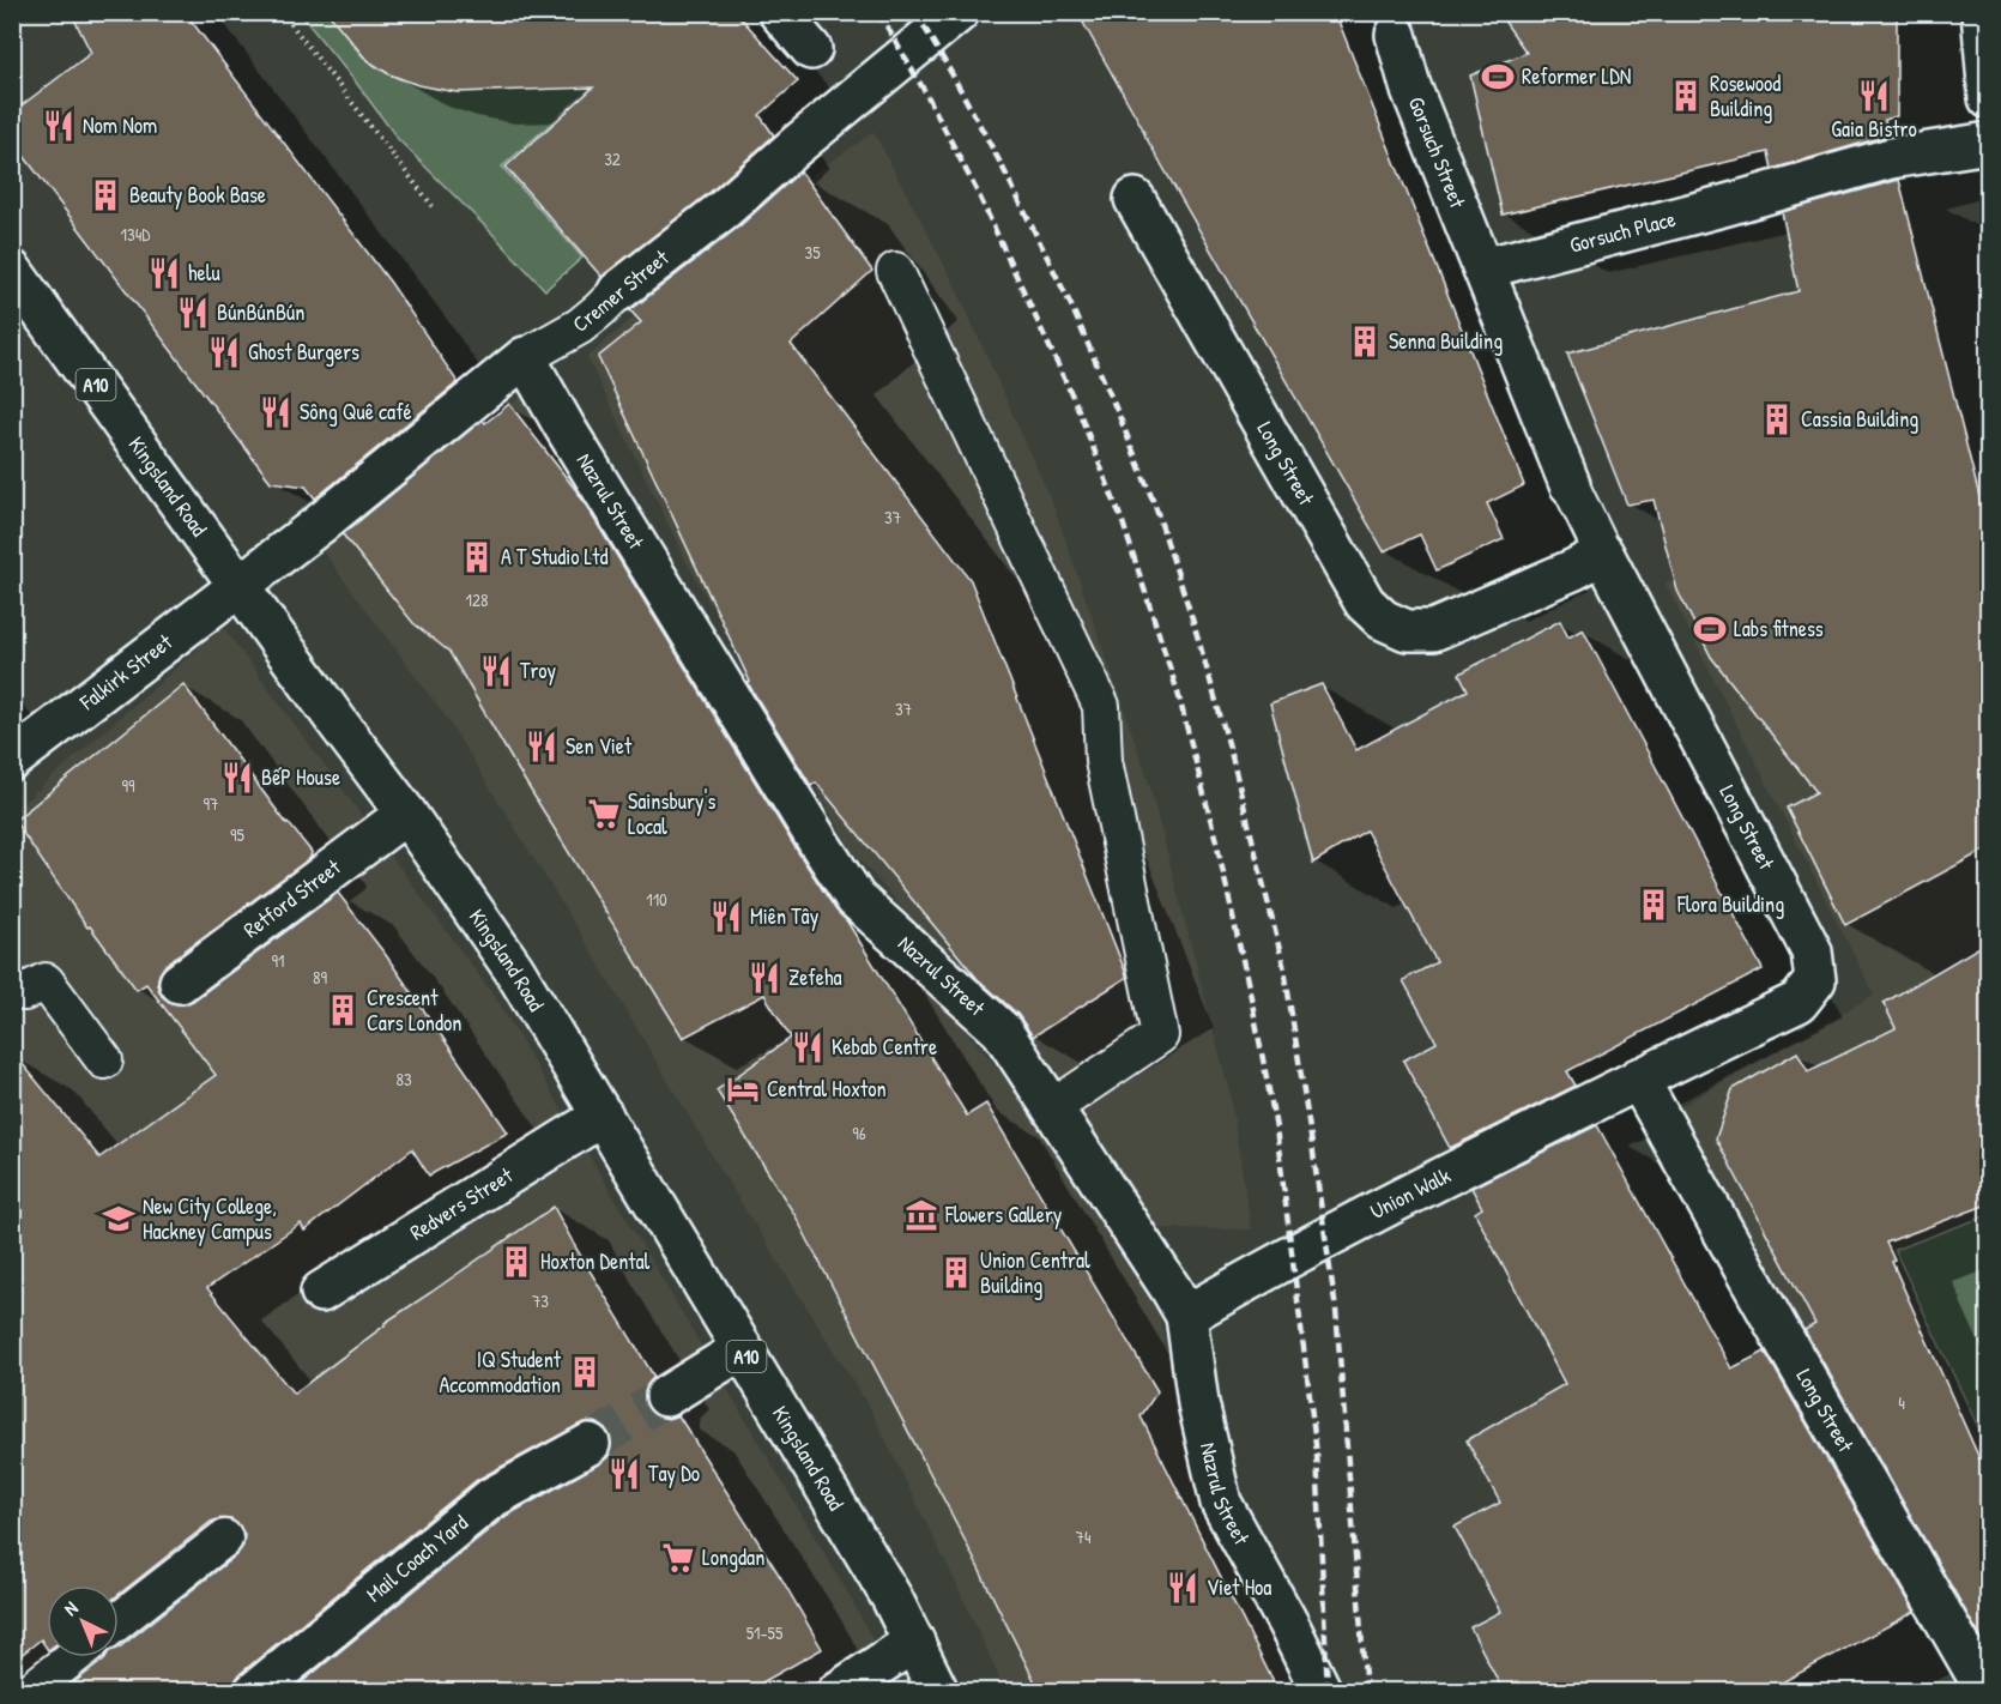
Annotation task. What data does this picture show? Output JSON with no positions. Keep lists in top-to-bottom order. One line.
{"streets":{"main road":["Gorsuch Street","Gorsuch Place","Cremer Street","A10","Long Street","Kingsland Road","Nazrul Street","Falkirk Street","Retford Street","Union Walk","Redvers Street","Mail Coach Yard"]},"crossings":[["Gorsuch Street","Gorsuch Place"],["Cremer Street","Kingsland Road"],["Cremer Street","Nazrul Street"],["Cremer Street","Falkirk Street"],["Long Street","Union Walk"],["Kingsland Road","Falkirk Street"],["Kingsland Road","Retford Street"],["Kingsland Road","Redvers Street"],["Nazrul Street","Union Walk"]],"places":{"sports":["Reformer LDN","Labs fitness"],"building":["Rosewood Building","Beauty Book Base","Senna Building","Cassia Building","A T Studio Ltd","Flora Building","Crescent Cars London","Hoxton Dental","Union Central Building","IQ Student Accommodation"],"restaurant":["Gaia Bistro","Nom Nom","helu","BúnBúnBún","Ghost Burgers","Sông Quê café","Troy","Sen Viet","BếP House","Miên Tây","Zefeha","Kebab Centre","Tay Do","Viet Hoa"],"supermarket":["Sainsbury's Local","Longdan"],"hotel":["Central Hoxton"],"museum":["Flowers Gallery"],"school or university":["New City College, Hackney Campus"]},"house_numbers":["32","134D","35","37","128","37","99","97","95","110","91","89","83","96","73","4","74","51-55"],"north":"top left"}
